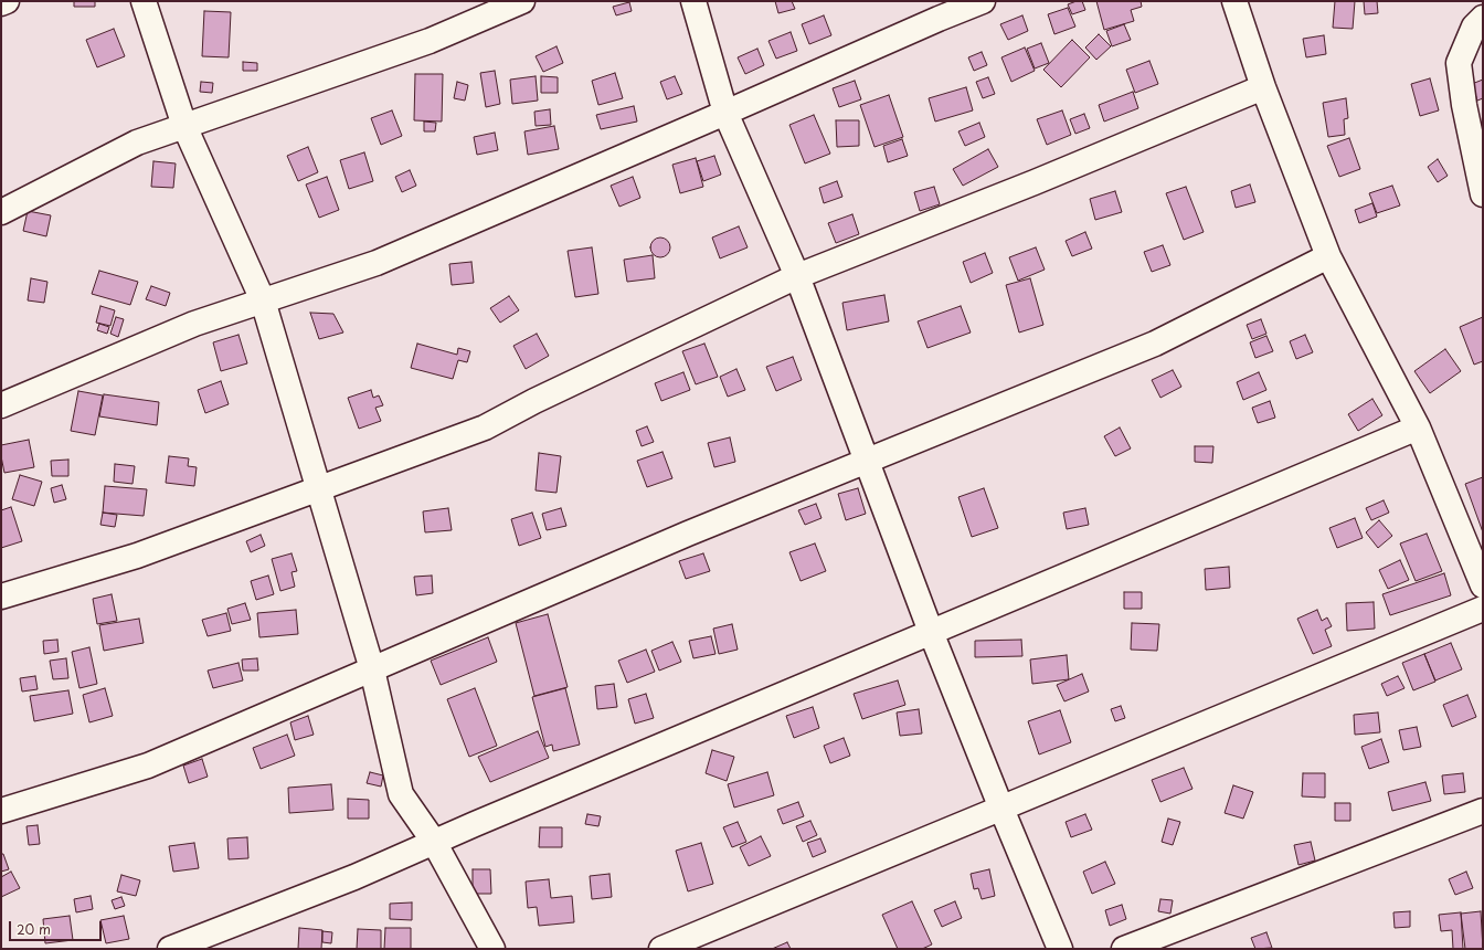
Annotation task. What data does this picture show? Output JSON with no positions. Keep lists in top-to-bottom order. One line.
{"scale_bar":"20 m"}
